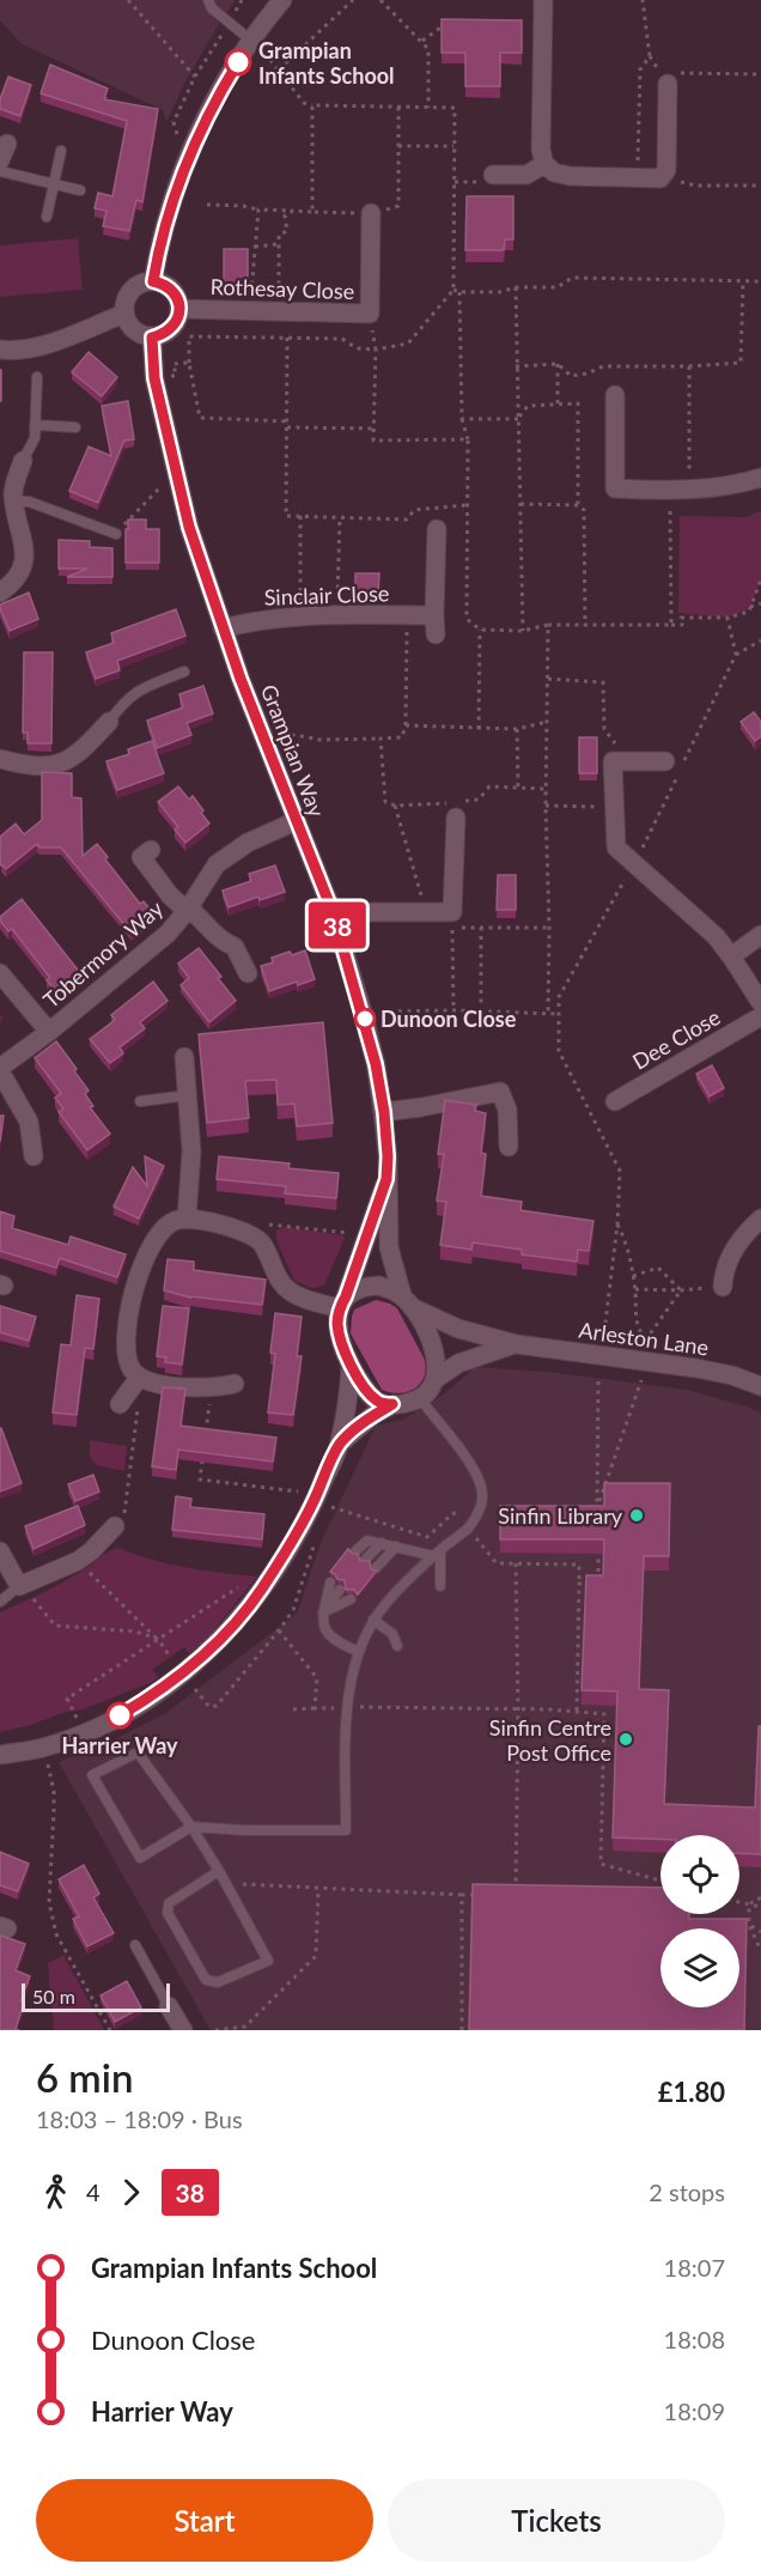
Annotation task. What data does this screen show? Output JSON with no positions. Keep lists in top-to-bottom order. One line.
{"streets":{"street":["Rothesay Close","Sinclair Close","Grampian Way","Tobermory Way","Dee Close","Arleston Lane"]},"crossings":[["Rothesay Close","Grampian Way"],["Sinclair Close","Grampian Way"],["Grampian Way","Tobermory Way"],["Grampian Way","Arleston Lane"]],"places":["Grampian Infants School","Dunoon Close","Sinfin Library","Harrier Way","Sinfin Centre Post Office"],"lines":["bus line 38"],"scale_bar":"50 m","page":{"on_map":"38","scale":"50 m","heading":["6 min","18:03 – 18:09 · Bus","£1.80"],"legs":["4","38","2 stops"],"list":[{"name":"Grampian Infants School","value":"18:07"},{"name":"Dunoon Close","value":"18:08"},{"name":"Harrier Way","value":"18:09"}],"buttons":["Start","Tickets"]}}
